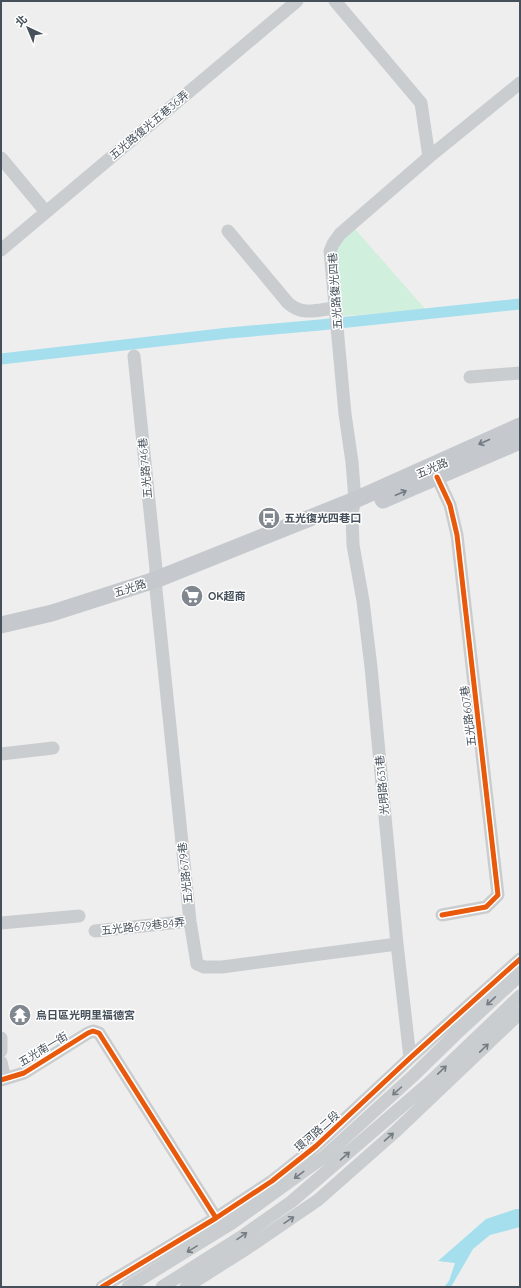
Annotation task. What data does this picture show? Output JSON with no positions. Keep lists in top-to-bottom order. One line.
{"streets":{"main road":["五光路"],"street":["五光路復光五巷36弄","五光路復光四巷","五光路746巷","五光路607巷","光明路631巷","五光路679巷","五光路679巷84弄","五光南一街","環河路二段"]},"crossings":[["五光路復光四巷","五光路"],["五光路復光四巷","光明路631巷"],["五光路746巷","五光路"],["五光路746巷","五光路679巷"],["五光路","五光路607巷"],["五光路","光明路631巷"],["五光路","五光路679巷"],["光明路631巷","五光路679巷"],["光明路631巷","環河路二段"],["五光路679巷","五光路679巷84弄"],["五光南一街","環河路二段"]],"places":{"bus stop":["五光復光四巷口"],"supermarket":["OK超商"],"temple":["烏日區光明里福德宮"]},"north":"top left"}
